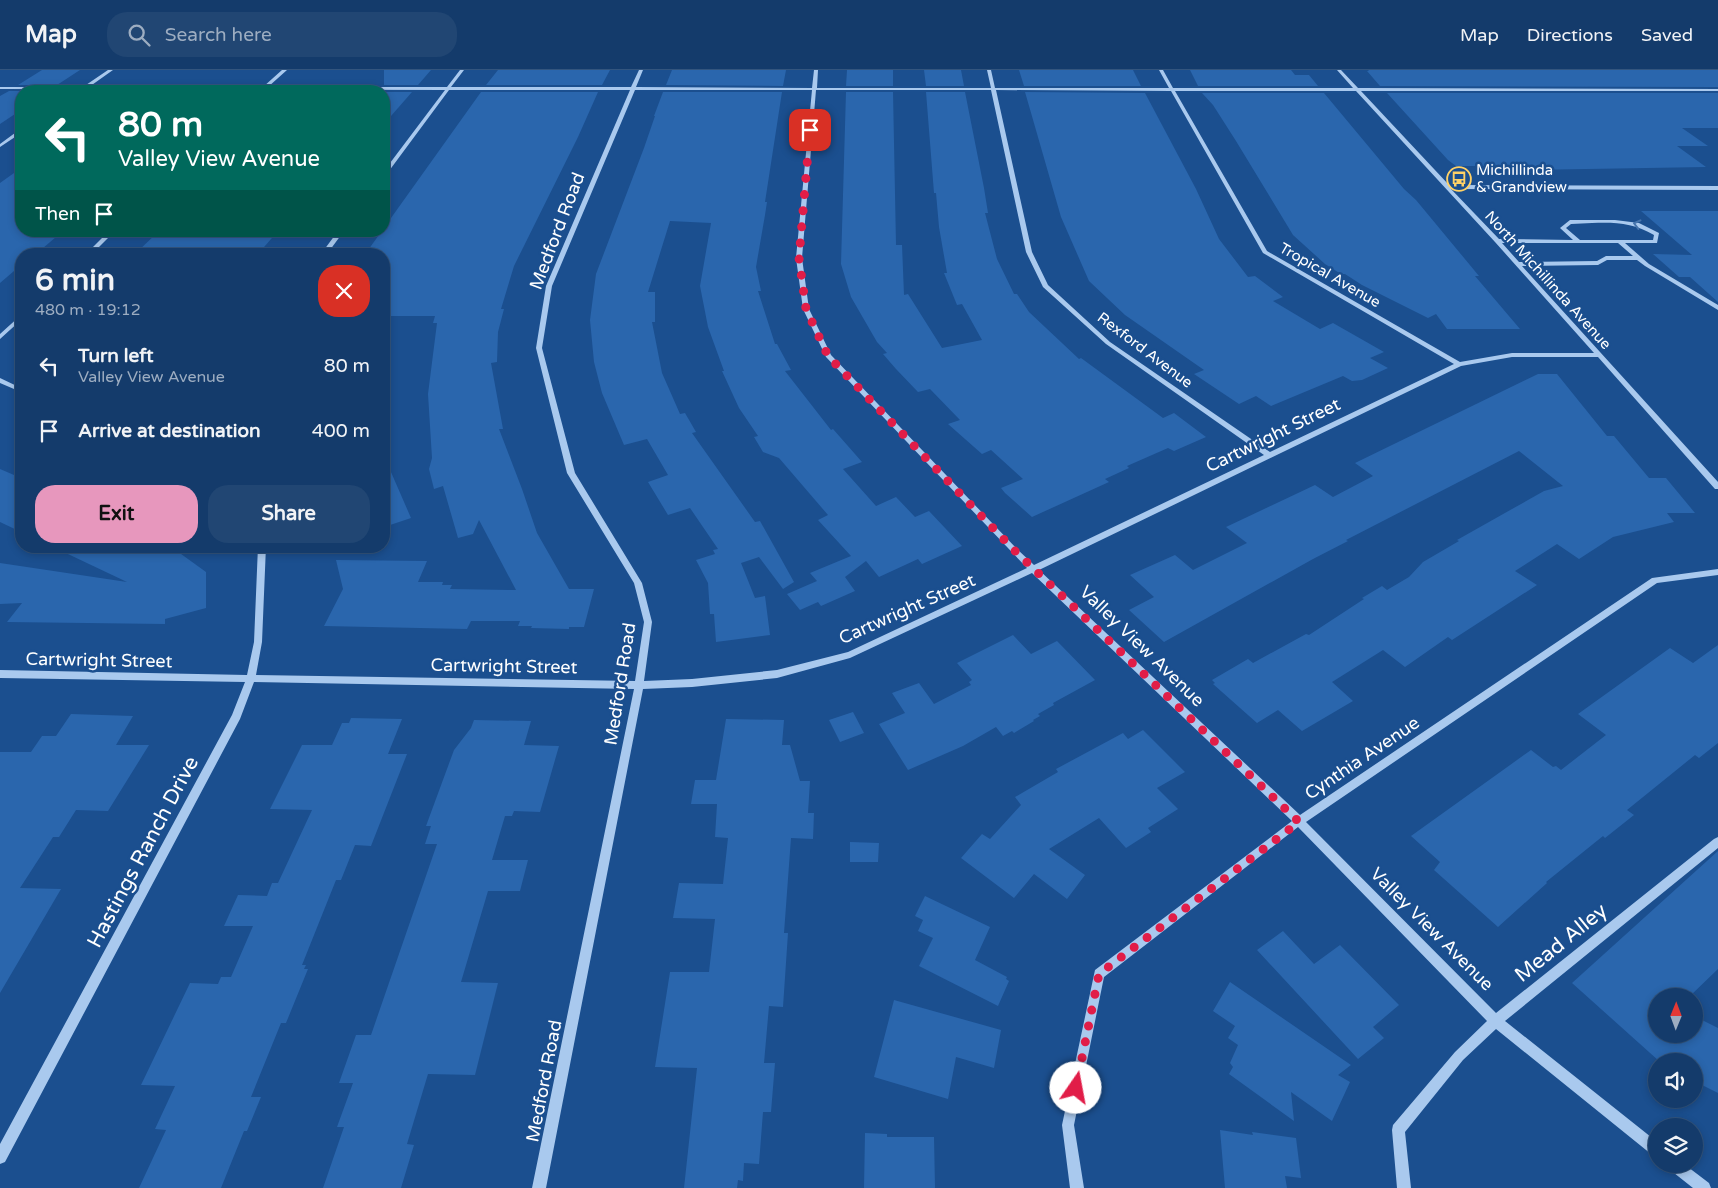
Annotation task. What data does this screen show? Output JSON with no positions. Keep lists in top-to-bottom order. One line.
{"streets":{"street":["Medford Road","Tropical Avenue","North Michillinda Avenue","Rexford Avenue","Cartwright Street","Valley View Avenue","Cynthia Avenue","Hastings Ranch Drive","Mead Alley"]},"crossings":[["Medford Road","Cartwright Street"],["Tropical Avenue","Cartwright Street"],["North Michillinda Avenue","Cartwright Street"],["Rexford Avenue","Cartwright Street"],["Cartwright Street","Valley View Avenue"],["Cartwright Street","Hastings Ranch Drive"],["Valley View Avenue","Cynthia Avenue"],["Valley View Avenue","Mead Alley"]],"places":{"bus stop":["Michillinda & Grandview"]},"north":"top","page":{"header":"Map","search":"Search here","nav":["Map","Directions","Saved"],"turn":["80 m","Valley View Avenue"],"then":"Then","heading":["6 min","480 m · 19:12"],"list":[{"name":"Turn left","note":"Valley View Avenue","value":"80 m"},{"name":"Arrive at destination","value":"400 m"}],"buttons":["Exit","Share"]}}
